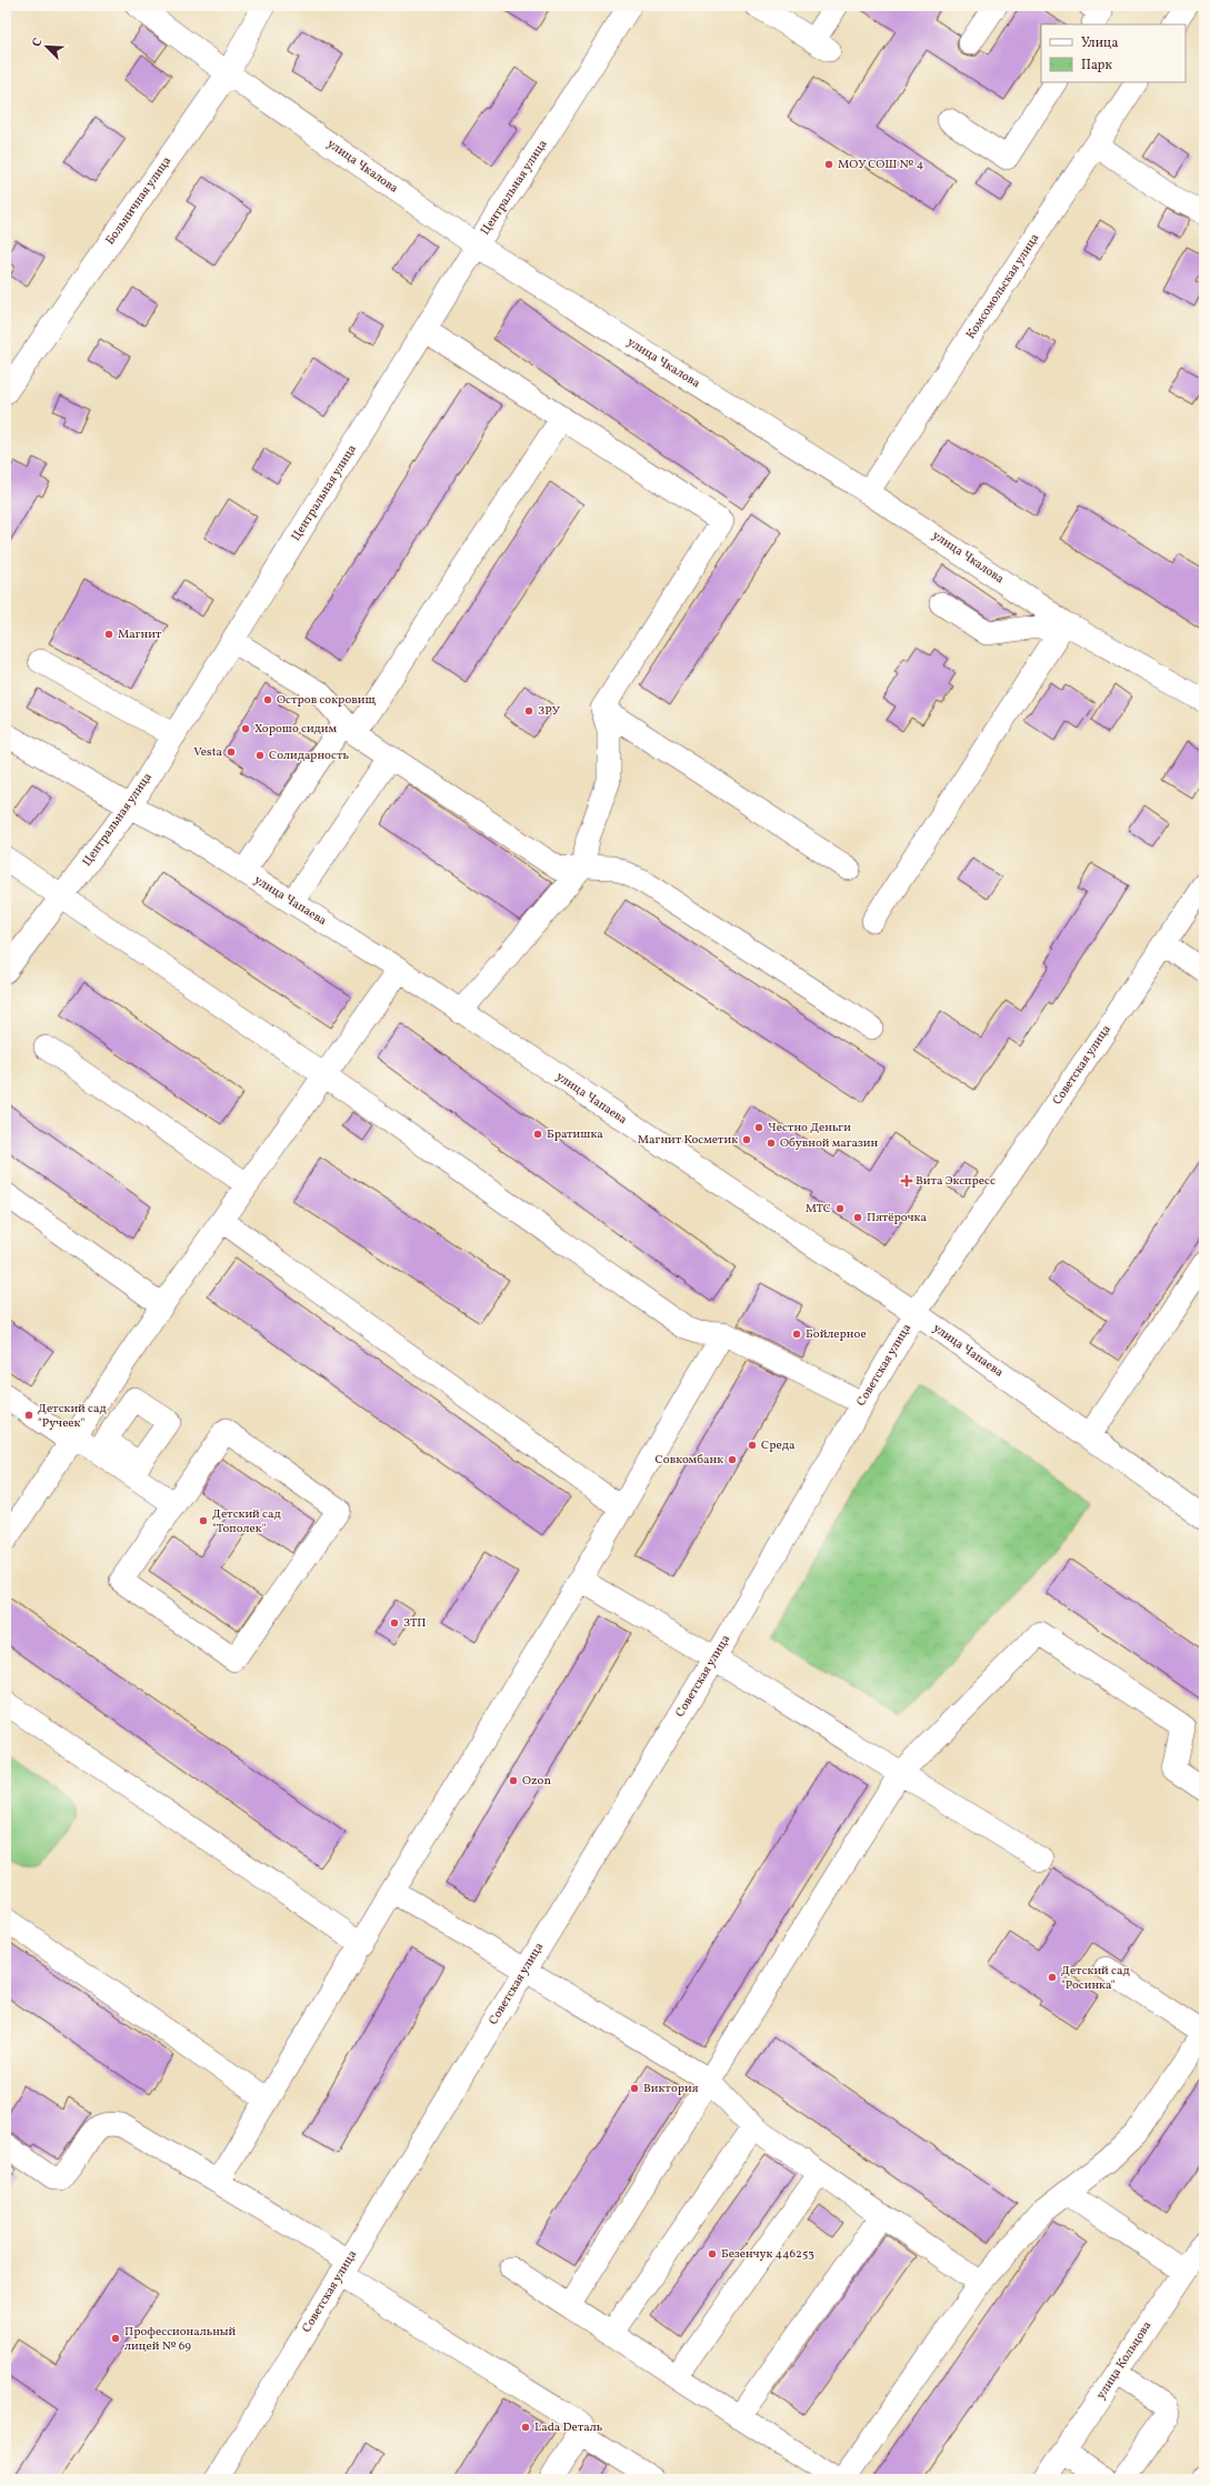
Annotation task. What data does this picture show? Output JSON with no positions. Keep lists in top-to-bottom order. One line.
{"streets":{"street":["улица Чкалова","Центральная улица","Больничная улица","Комсомольская улица","улица Чапаева","Советская улица","улица Кольцова"]},"crossings":[["улица Чкалова","Центральная улица"],["улица Чкалова","Больничная улица"],["улица Чкалова","Комсомольская улица"],["Центральная улица","улица Чапаева"],["улица Чапаева","Советская улица"]],"places":{"other":["МОУ СОШ № 4","Магнит","Остров сокровищ","ЗРУ","Хорошо сидим","Vesta","Солидарность","Честно Деньги","Братишка","Магнит Косметик","Обувной магазин","МТС","Пятёрочка","Бойлерное","Детский сад \"Ручеек\"","Среда","Совкомбанк","Детский сад \"Тополек\"","ЗТП","Ozon","Детский сад \"Росинка\"","Виктория","Безенчук 446253","Профессиональный лицей № 69","Lada Dеталь"],"health":["Вита Экспресс"]},"legend":["Улица","Парк"],"north":"top left"}
